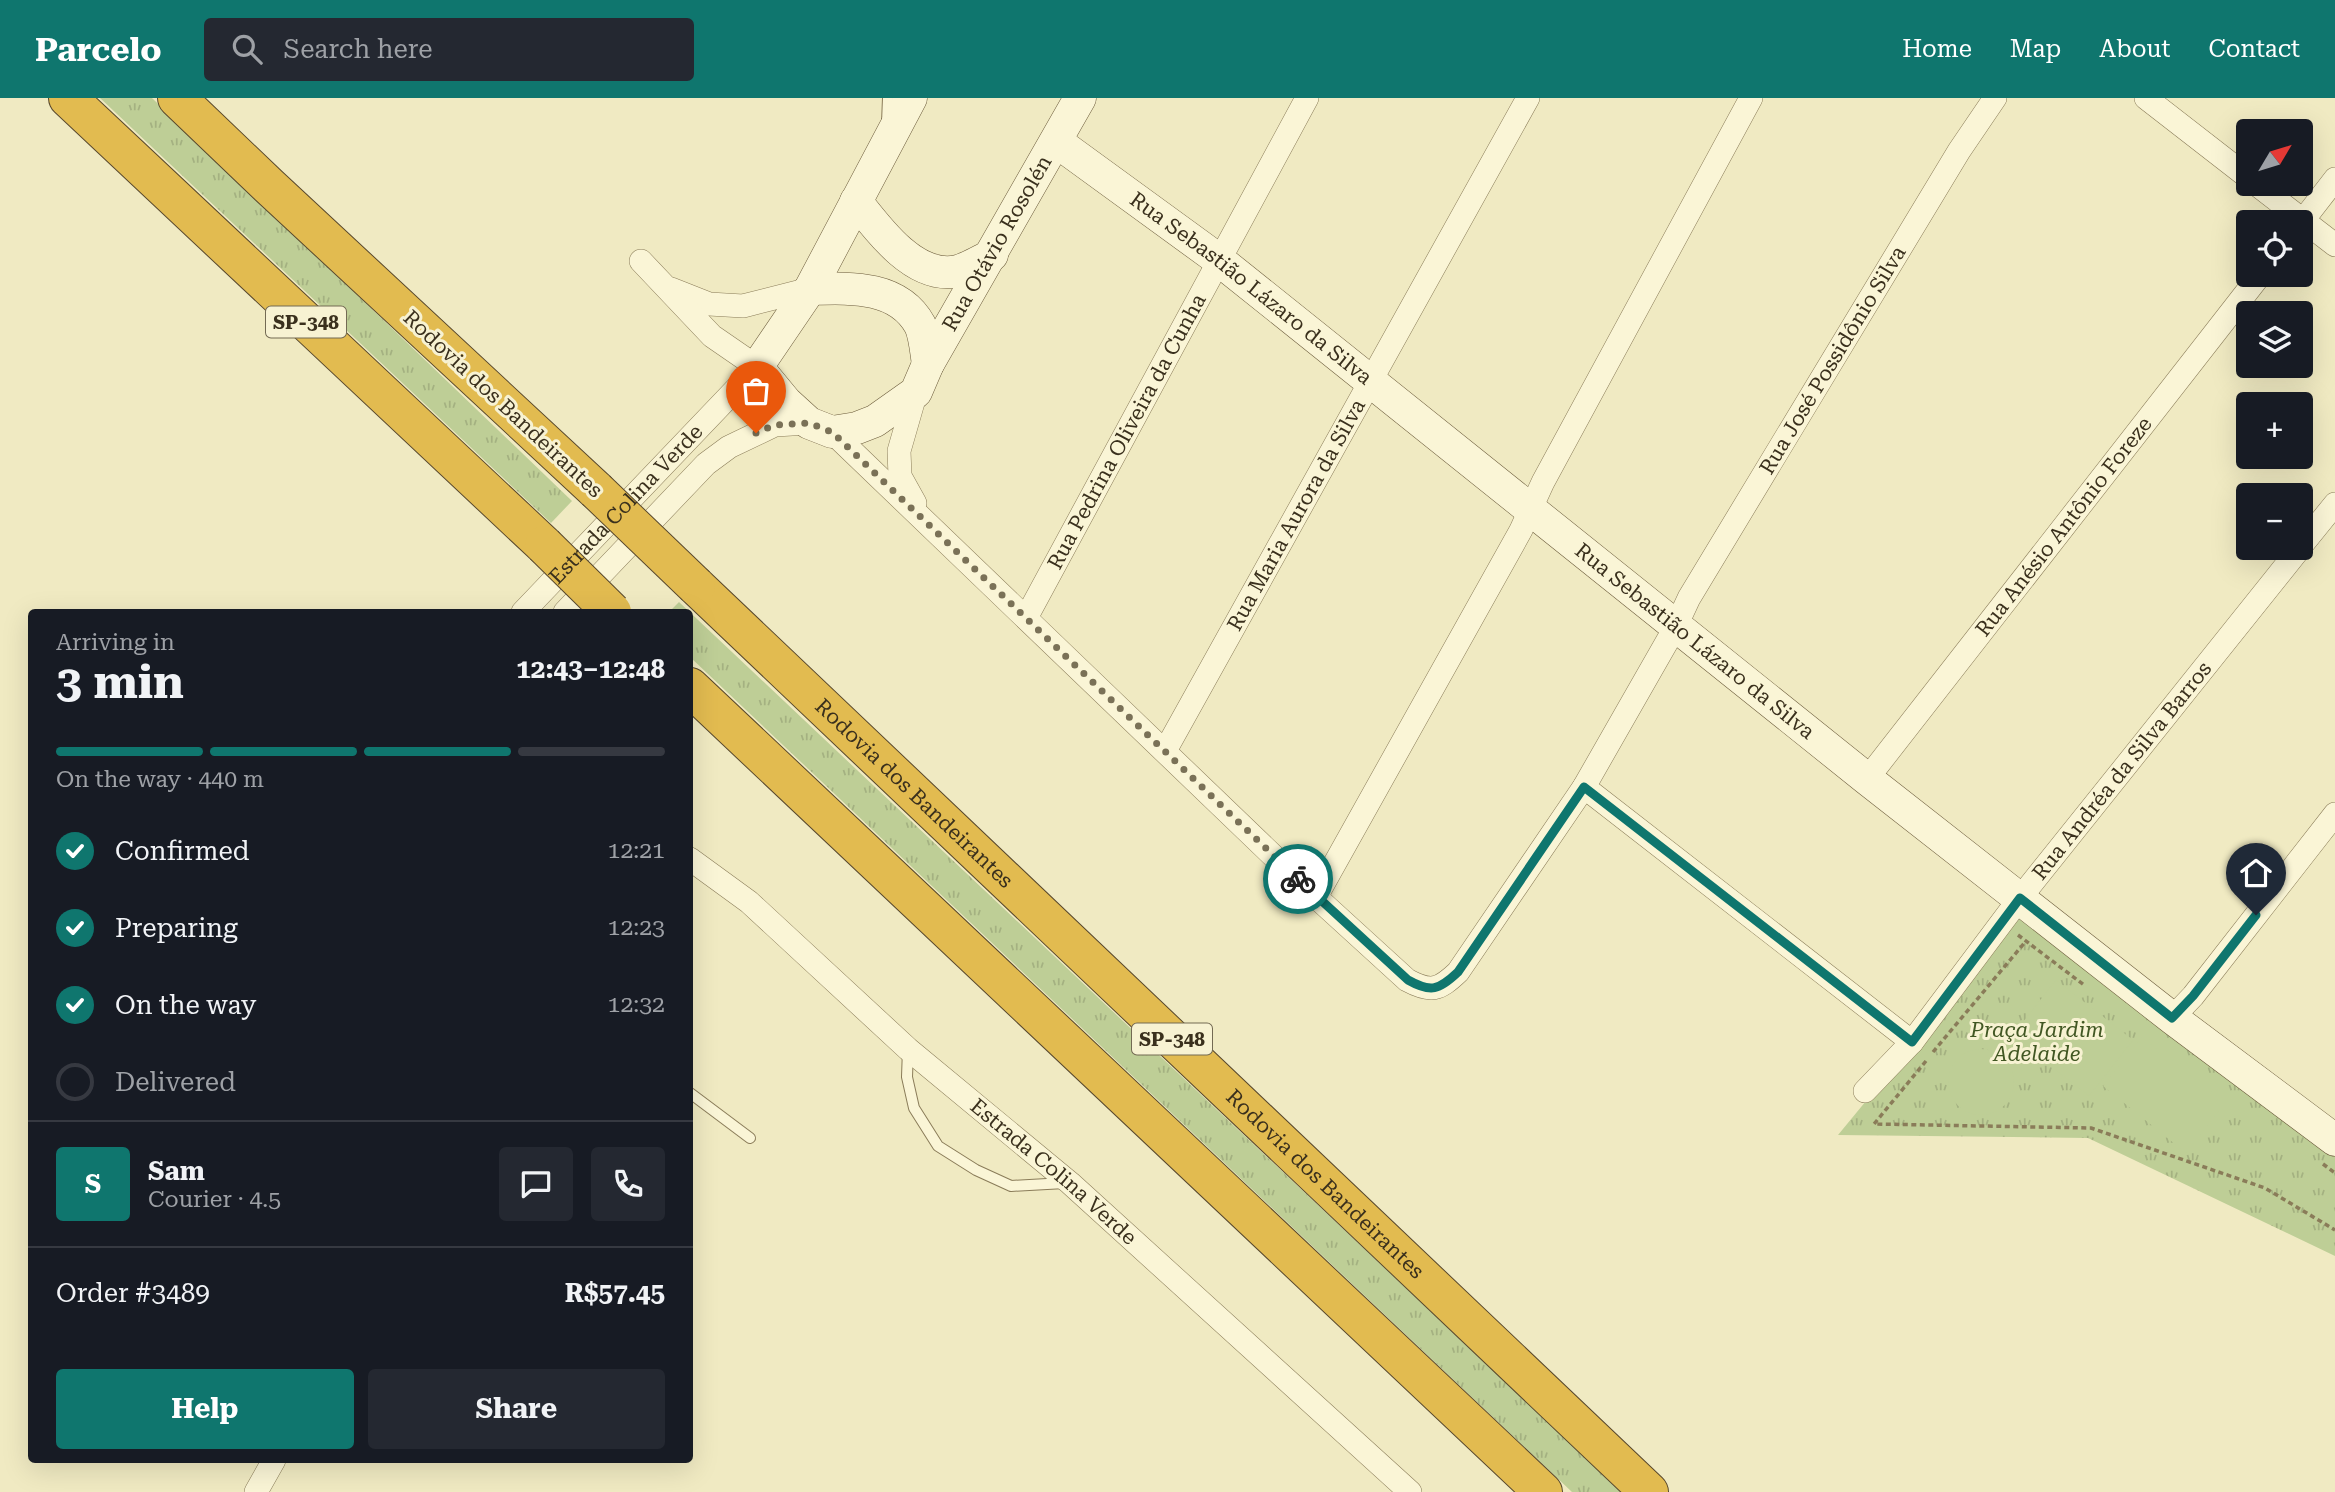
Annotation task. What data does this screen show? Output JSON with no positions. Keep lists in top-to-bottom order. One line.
{"streets":{"highway":["SP-348","Rodovia dos Bandeirantes"],"street":["Rua Otávio Rosolén","Rua Sebastião Lázaro da Silva","Rua José Possidônio Silva","Rua Pedrina Oliveira da Cunha","Estrada Colina Verde","Rua Maria Aurora da Silva","Rua Anésio Antônio Foreze","Rua Andréa da Silva Barros"]},"crossings":[["Rua Otávio Rosolén","Rua Sebastião Lázaro da Silva"],["Rua Otávio Rosolén","Estrada Colina Verde"],["Rua Sebastião Lázaro da Silva","Rua José Possidônio Silva"],["Rua Sebastião Lázaro da Silva","Rua Pedrina Oliveira da Cunha"],["Rua Sebastião Lázaro da Silva","Rua Maria Aurora da Silva"],["Rua Sebastião Lázaro da Silva","Rua Anésio Antônio Foreze"],["Rua Sebastião Lázaro da Silva","Rua Andréa da Silva Barros"]],"parks":["Praça Jardim Adelaide"],"north":"top right","page":{"header":"Parcelo","search":"Search here","nav":["Home","Map","About","Contact"],"map_buttons":["+","−"],"heading":["3 min","Arriving in","12:43–12:48"],"panel":["Sam","Courier · 4.5","Order #3489","R$57.45"],"bar":"On the way · 440 m","list":[["Confirmed","12:21"],["Preparing","12:23"],["On the way","12:32"],"Delivered"],"round":"S","buttons":["Help","Share"]}}
